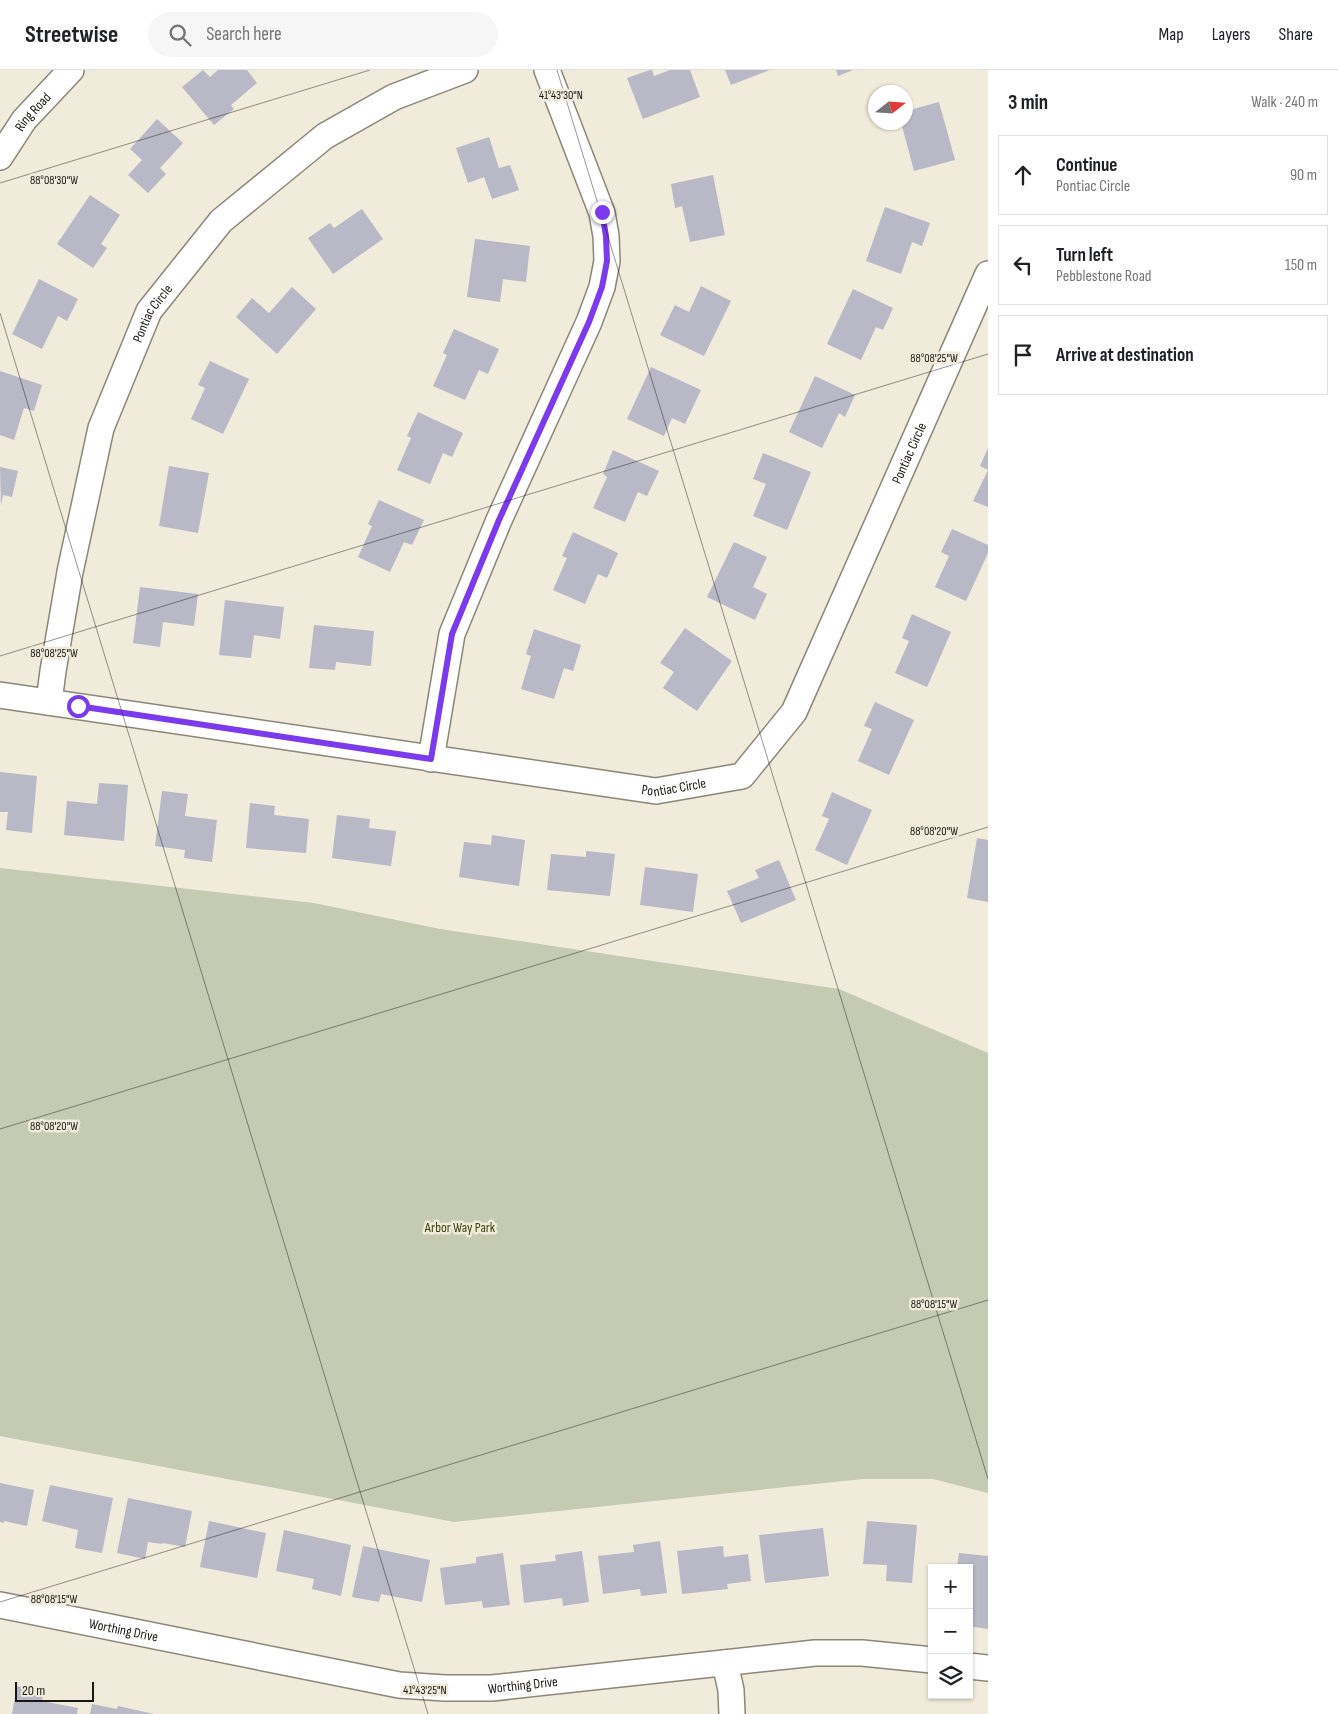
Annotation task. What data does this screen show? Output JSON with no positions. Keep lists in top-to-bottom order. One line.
{"streets":{"street":["Ring Road","Pontiac Circle","Worthing Drive"]},"parks":["Arbor Way Park"],"scale_bar":"20 m","north":"right","page":{"header":"Streetwise","search":"Search here","nav":["Map","Layers","Share"],"heading":["3 min","Walk · 240 m"],"list":[["Continue","Pontiac Circle","90 m"],["Turn left","Pebblestone Road","150 m"],"Arrive at destination"],"map_buttons":["+","−"],"scale":"20 m"},"coordinates":["41°43'30\"N","88°08'30\"W","88°08'25\"W","88°08'20\"W","88°08'15\"W","41°43'25\"N"]}
